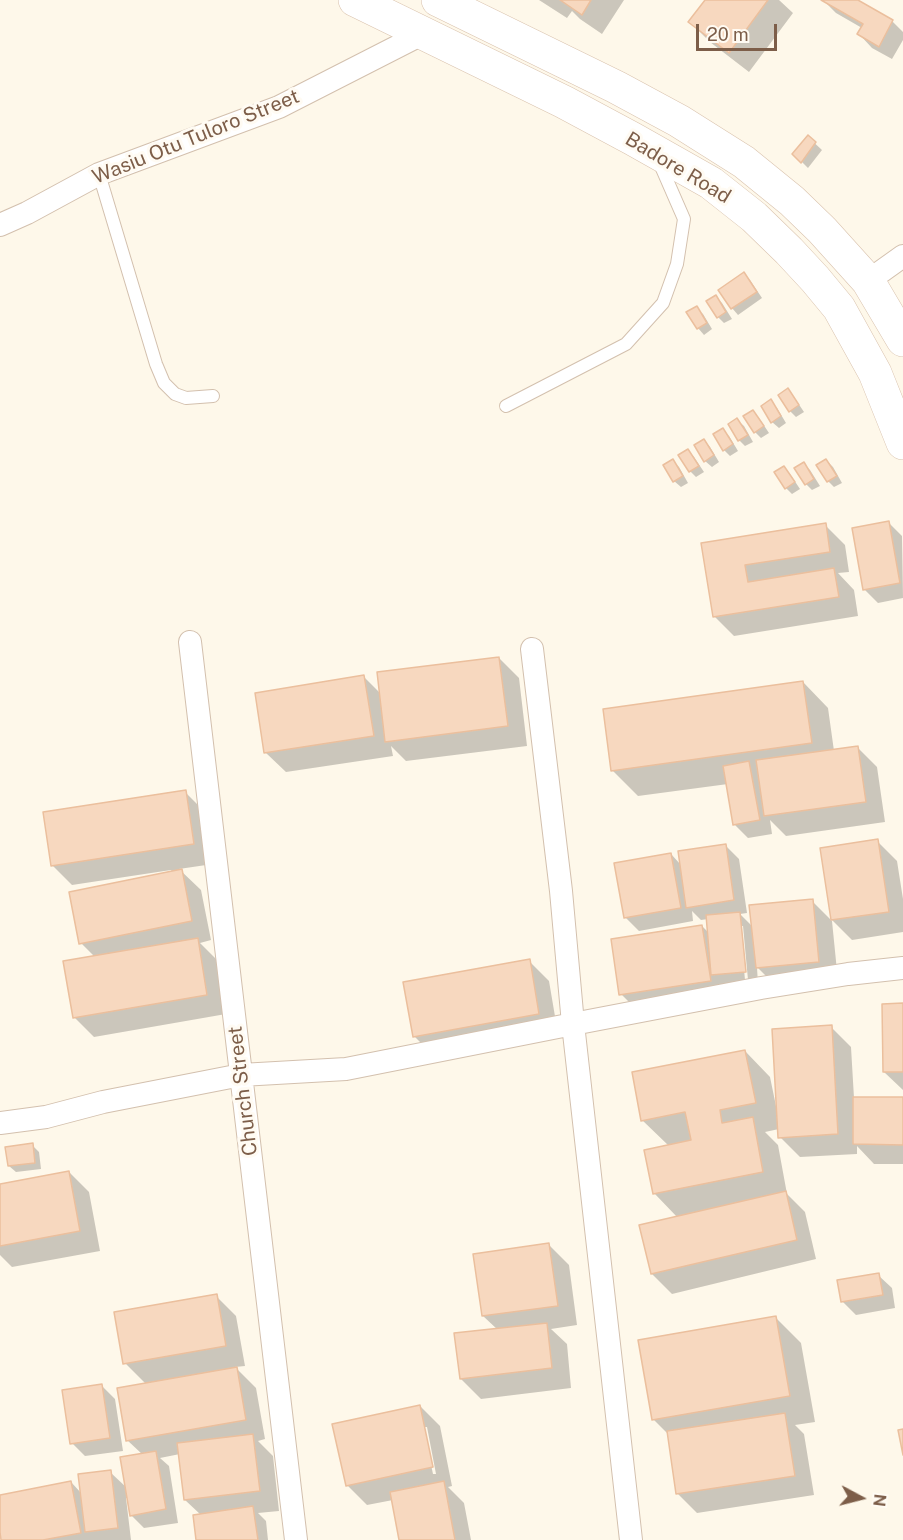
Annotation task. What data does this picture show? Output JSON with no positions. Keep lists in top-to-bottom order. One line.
{"streets":{"main road":["Badore Road"],"street":["Wasiu Otu Tuloro Street","Church Street"]},"crossings":[["Wasiu Otu Tuloro Street","Badore Road"]],"scale_bar":"20 m","north":"right"}
